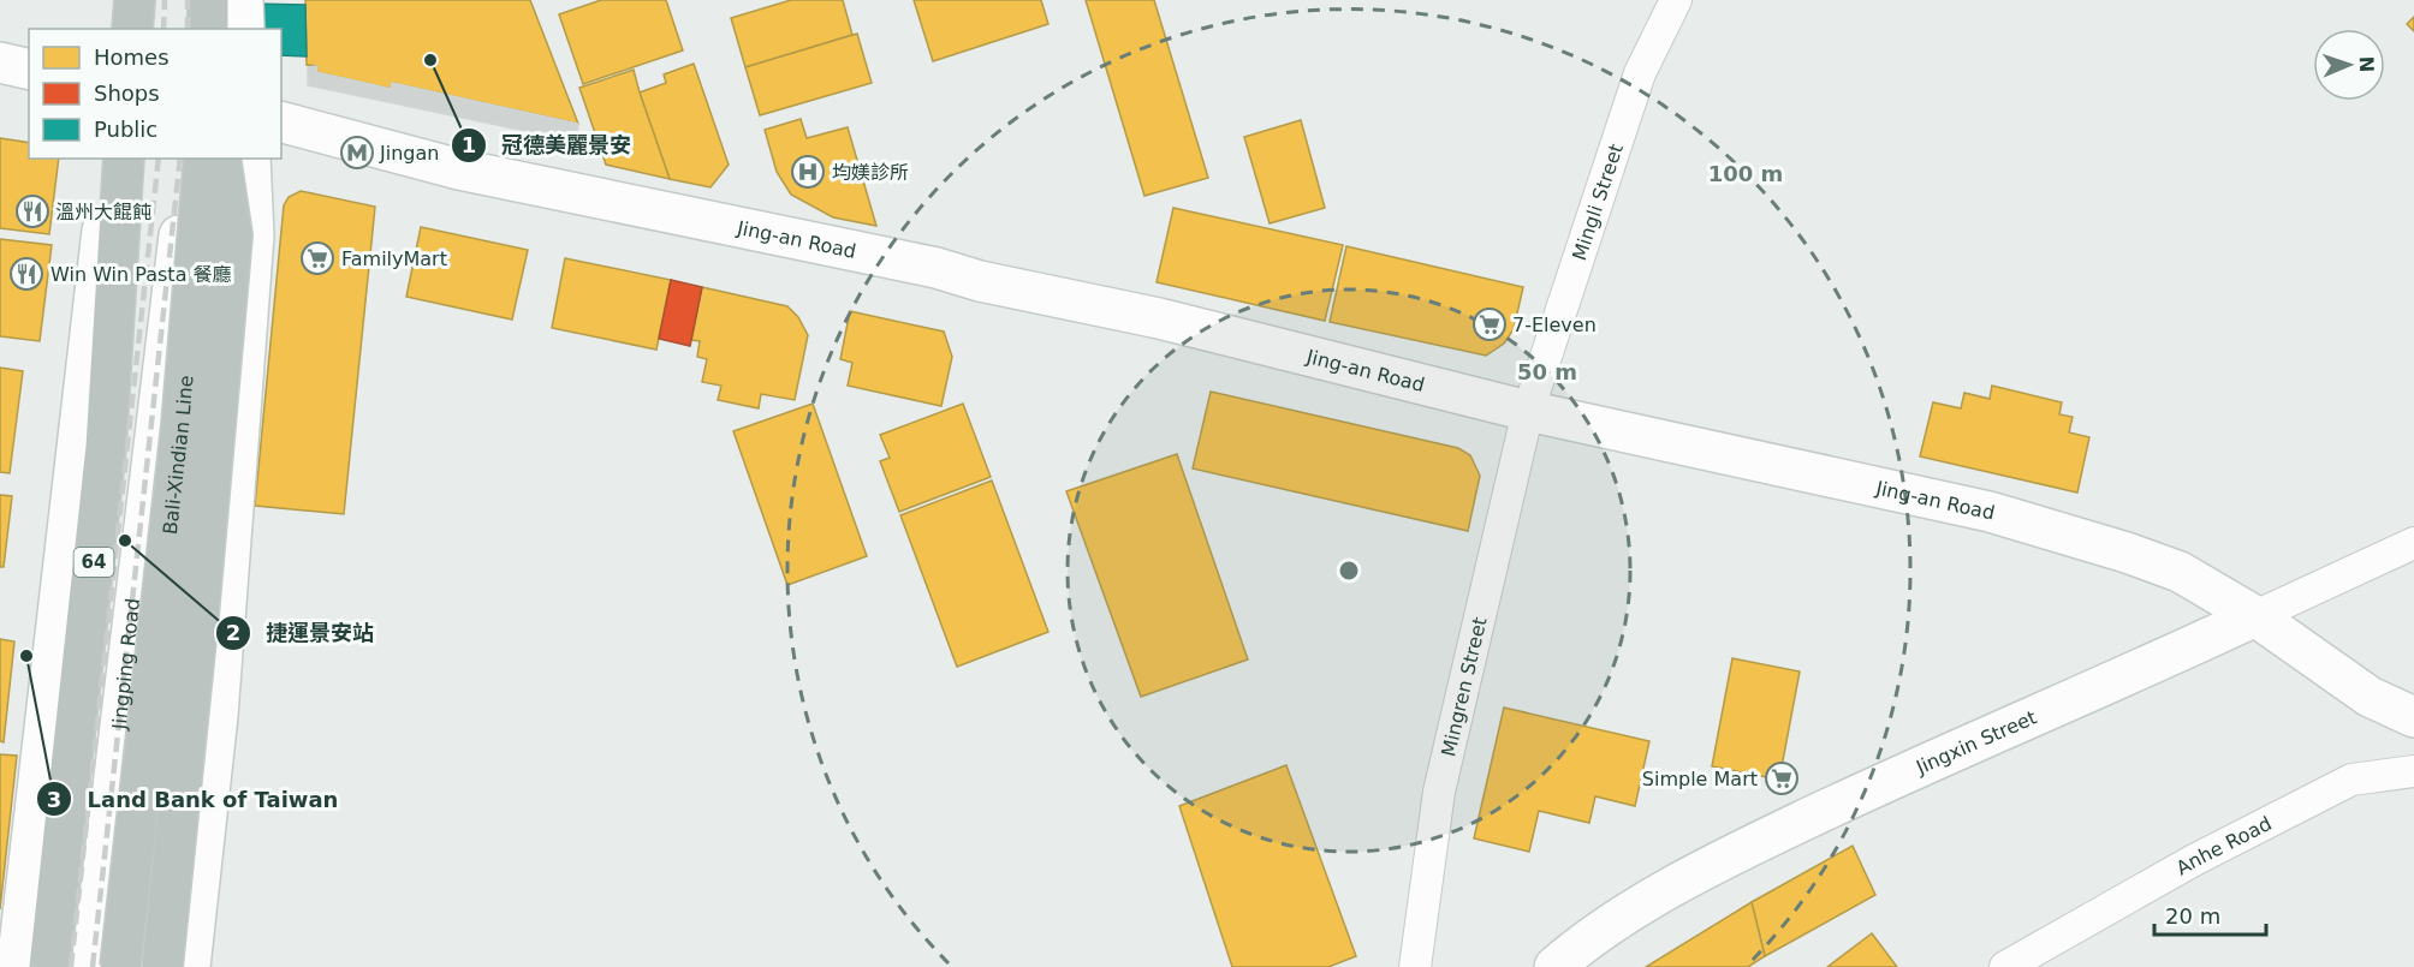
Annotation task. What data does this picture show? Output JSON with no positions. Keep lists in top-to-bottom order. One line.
{"streets":{"highway":["Bali-Xindian Line","64"],"main road":["Jing-an Road","Jingping Road","Jingxin Street"],"street":["Mingli Street","Mingren Street","Anhe Road"]},"crossings":[["Mingli Street","Jing-an Road"],["Mingli Street","Mingren Street"],["Jing-an Road","Mingren Street"],["Jing-an Road","Jingxin Street"]],"places":{"other":["冠德美麗景安","捷運景安站","Land Bank of Taiwan"],"metro station":["Jingan"],"hospital":["均媄診所"],"restaurant":["溫州大餛飩","Win Win Pasta 餐廳"],"supermarket":["FamilyMart","7-Eleven","Simple Mart"]},"legend":["Homes","Shops","Public"],"scale_bar":"20 m","north":"right","rings":["100 m","50 m"]}
